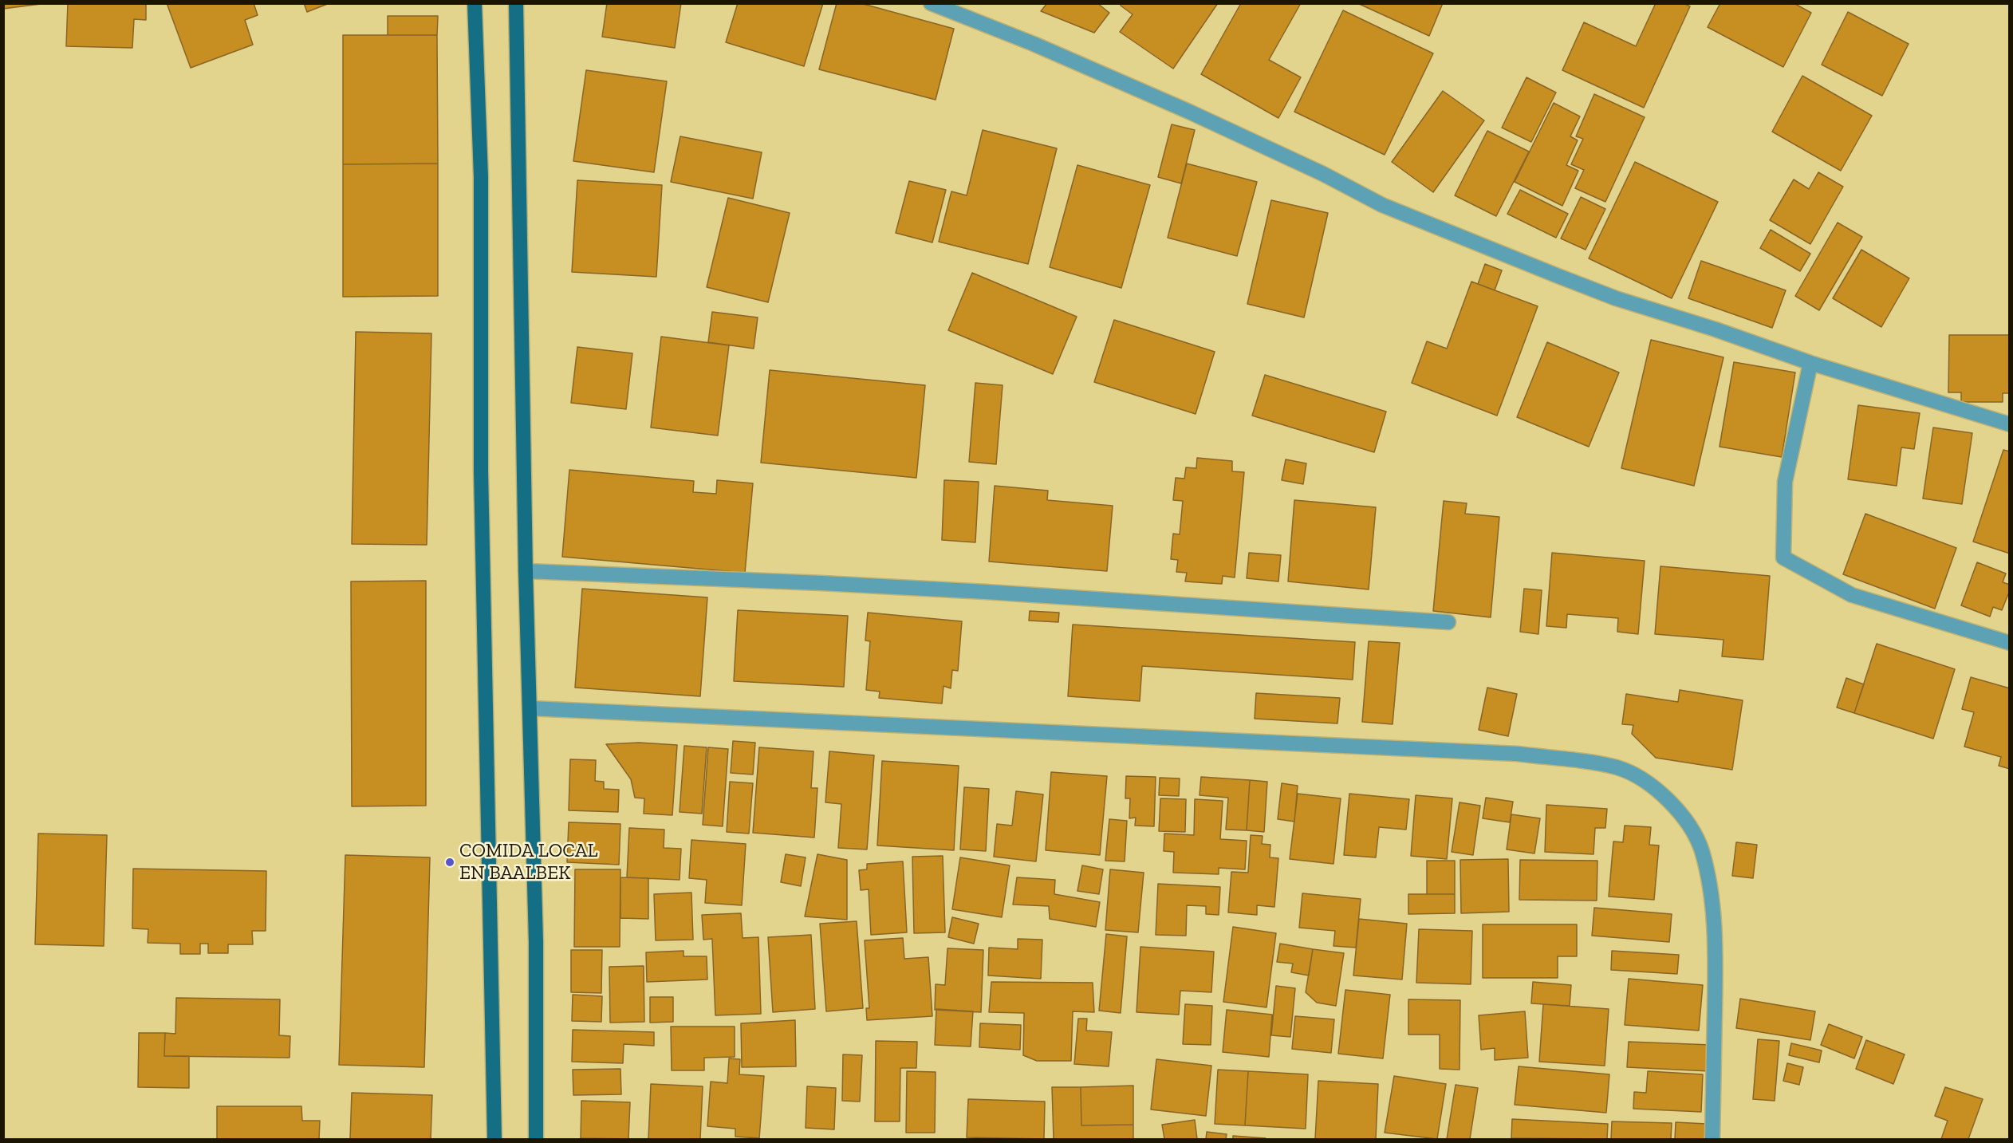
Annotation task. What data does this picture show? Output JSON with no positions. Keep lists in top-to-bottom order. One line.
{"places":["COMIDA LOCAL EN BAALBEK"]}
